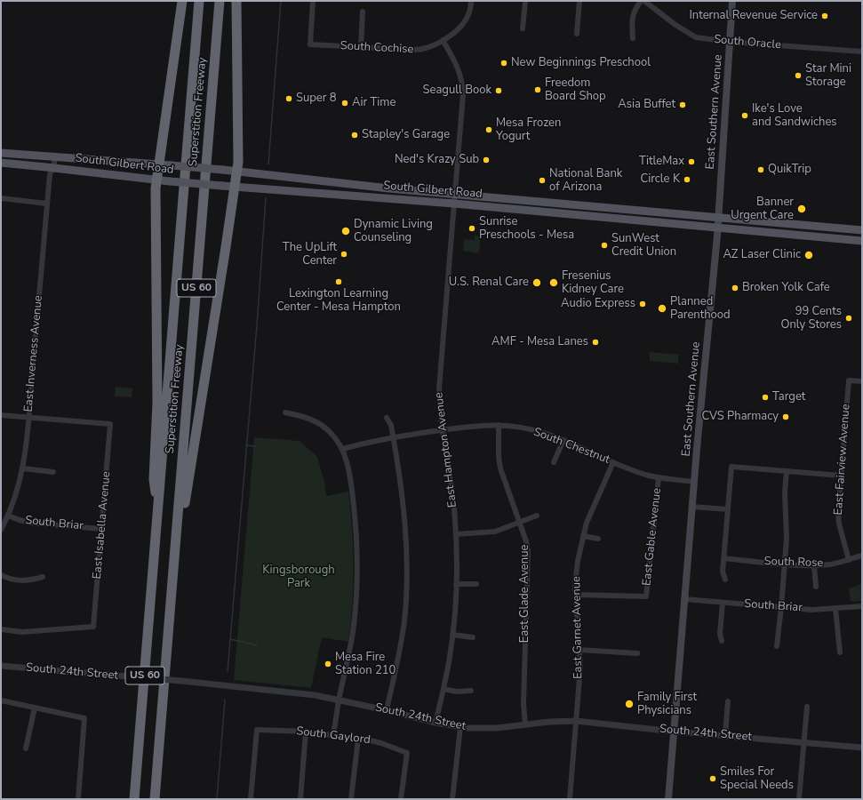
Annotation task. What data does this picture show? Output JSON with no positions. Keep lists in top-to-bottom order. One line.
{"streets":{"highway":["Superstition Freeway","US 60"],"main road":["East Southern Avenue","South Gilbert Road"],"street":["South Oracle","South Cochise","East Inverness Avenue","South Chestnut","East Hampton Avenue","East Fairview Avenue","South Briar","East Isabella Avenue","East Gable Avenue","South Rose","East Glade Avenue","East Garnet Avenue","South 24th Street","South Gaylord"]},"crossings":[["South Oracle","East Southern Avenue"],["South Cochise","East Hampton Avenue"],["East Southern Avenue","South Gilbert Road"],["East Southern Avenue","South Chestnut"],["East Southern Avenue","South Briar"],["East Southern Avenue","South 24th Street"],["South Gilbert Road","East Inverness Avenue"],["South Gilbert Road","East Hampton Avenue"],["East Inverness Avenue","South Briar"],["East Inverness Avenue","East Isabella Avenue"],["South Chestnut","East Hampton Avenue"],["South Chestnut","East Gable Avenue"],["South Chestnut","East Glade Avenue"],["South Chestnut","East Garnet Avenue"],["East Hampton Avenue","South 24th Street"],["East Fairview Avenue","South Rose"],["South Briar","East Isabella Avenue"],["East Gable Avenue","East Garnet Avenue"],["East Glade Avenue","South 24th Street"],["East Garnet Avenue","South 24th Street"]],"parks":["Kingsborough Park"],"places":["Internal Revenue Service","New Beginnings Preschool","Star Mini Storage","Freedom Board Shop","Seagull Book","Super 8","Air Time","Asia Buffet","Ike's Love and Sandwiches","Mesa Frozen Yogurt","Stapley's Garage","Ned's Krazy Sub","TitleMax","QuikTrip","Circle K","National Bank of Arizona","Banner Urgent Care","Sunrise Preschools - Mesa","Dynamic Living Counseling","SunWest Credit Union","The UpLift Center","AZ Laser Clinic","Lexington Learning Center - Mesa Hampton","U.S. Renal Care","Fresenius Kidney Care","Broken Yolk Cafe","Audio Express","Planned Parenthood","99 Cents Only Stores","AMF - Mesa Lanes","Target","CVS Pharmacy","Mesa Fire Station 210","Family First Physicians","Smiles For Special Needs"]}
